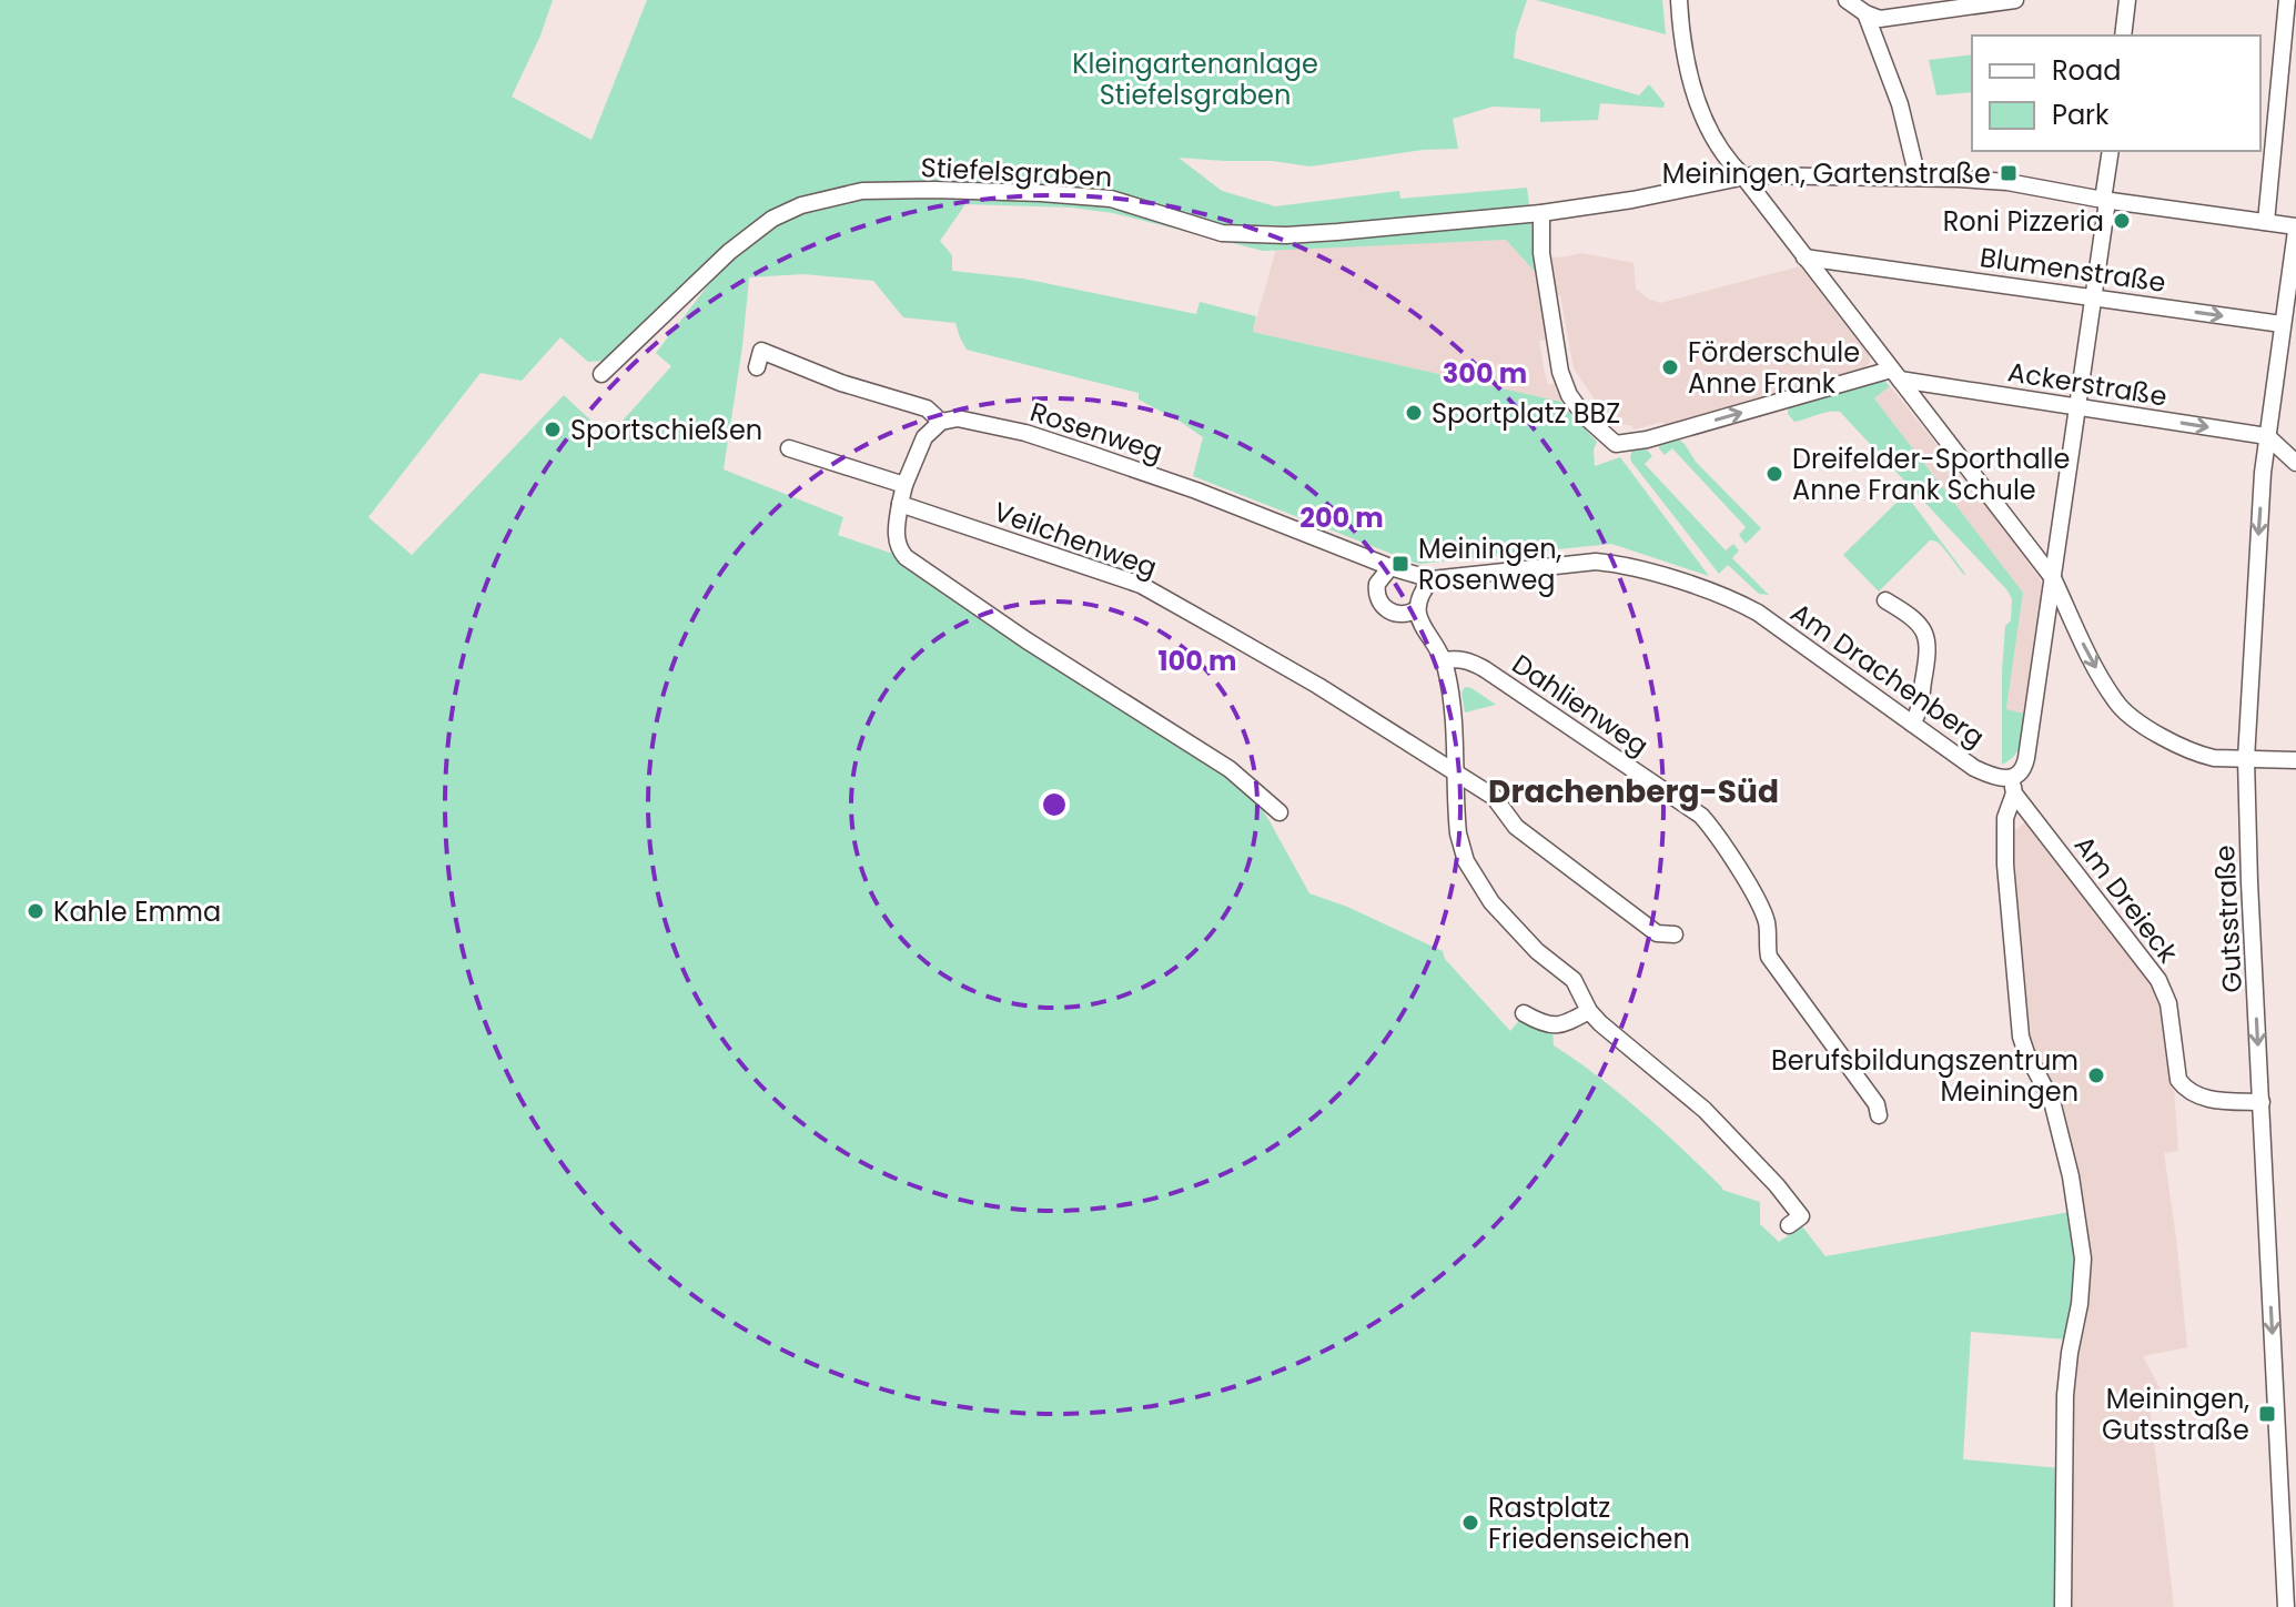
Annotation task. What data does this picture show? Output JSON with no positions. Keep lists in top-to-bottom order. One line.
{"streets":{"street":["Stiefelsgraben","Blumenstraße","Ackerstraße","Rosenweg","Veilchenweg","Am Drachenberg","Dahlienweg","Am Dreieck","Gutsstraße"]},"crossings":[["Stiefelsgraben","Gutsstraße"],["Blumenstraße","Gutsstraße"],["Ackerstraße","Gutsstraße"],["Rosenweg","Am Drachenberg"],["Am Drachenberg","Am Dreieck"],["Am Dreieck","Gutsstraße"]],"one_way":["Blumenstraße","Ackerstraße","Gutsstraße"],"districts":["Drachenberg-Süd"],"parks":["Kleingartenanlage Stiefelsgraben"],"places":{"transit":["Meiningen, Gartenstraße","Meiningen, Rosenweg","Meiningen, Gutsstraße"],"other":["Roni Pizzeria","Förderschule Anne Frank","Sportplatz BBZ","Sportschießen","Dreifelder-Sporthalle Anne Frank Schule","Kahle Emma","Berufsbildungszentrum Meiningen","Rastplatz Friedenseichen"]},"legend":["Road","Park"],"rings":["300 m","200 m","100 m"]}
